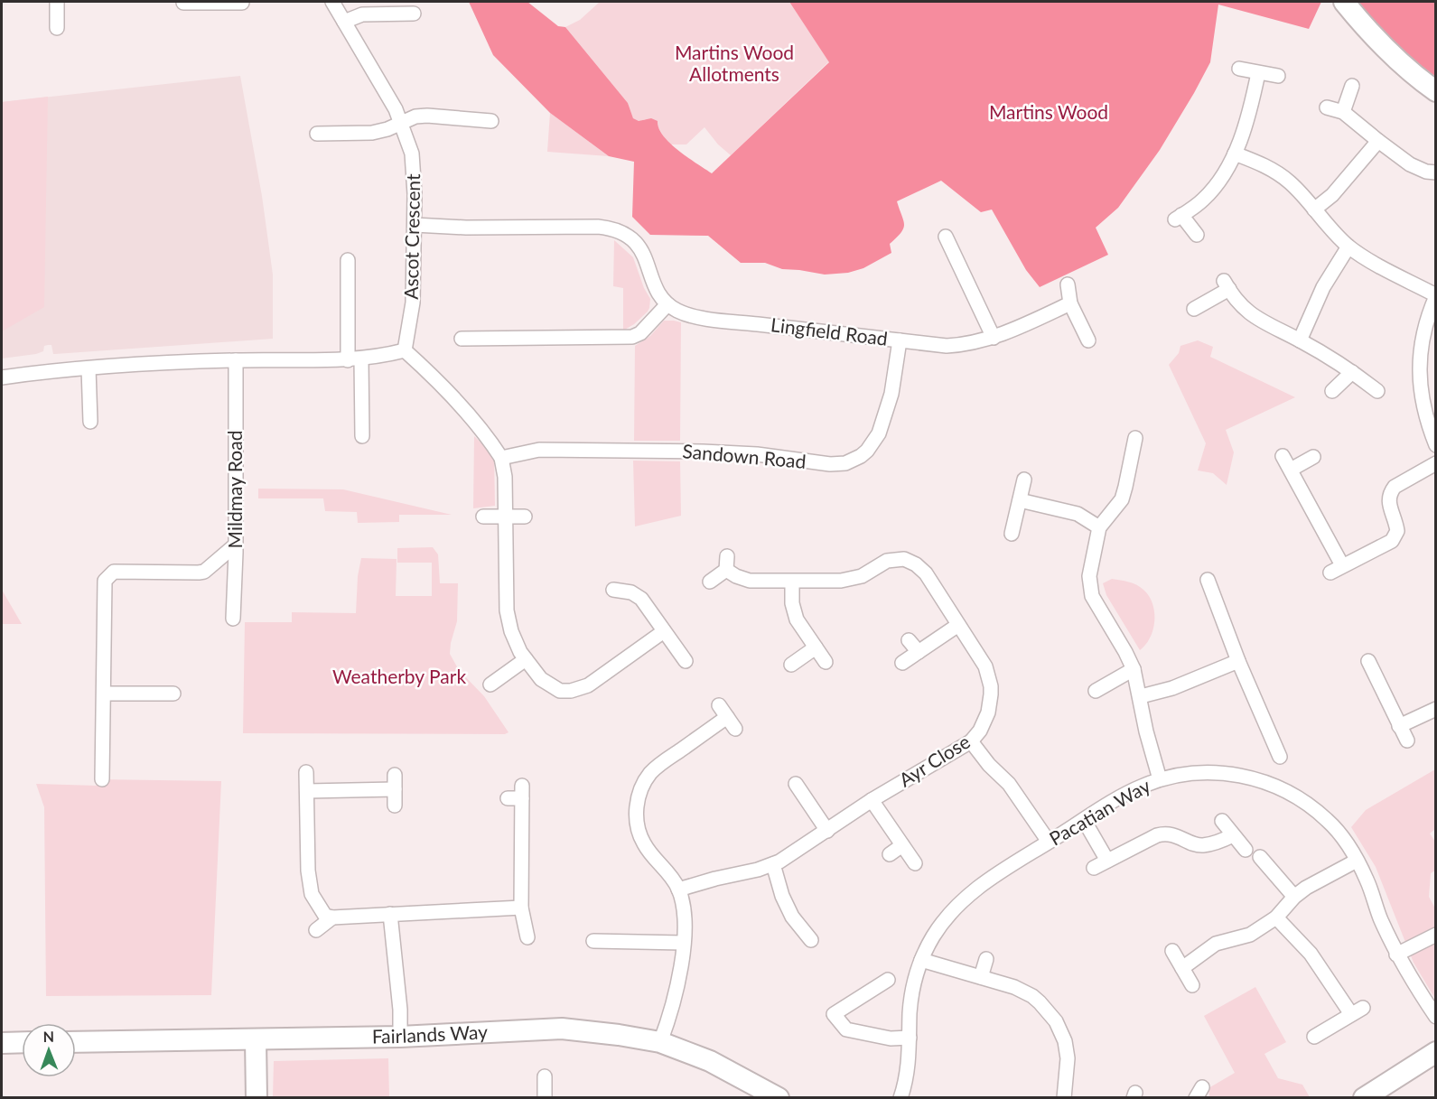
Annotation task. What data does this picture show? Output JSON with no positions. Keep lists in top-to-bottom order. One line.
{"streets":{"main road":["Fairlands Way"],"street":["Ascot Crescent","Lingfield Road","Sandown Road","Mildmay Road","Ayr Close","Pacatian Way"]},"crossings":[["Lingfield Road","Sandown Road"]],"parks":["Martins Wood Allotments","Martins Wood","Weatherby Park"],"north":"top"}
